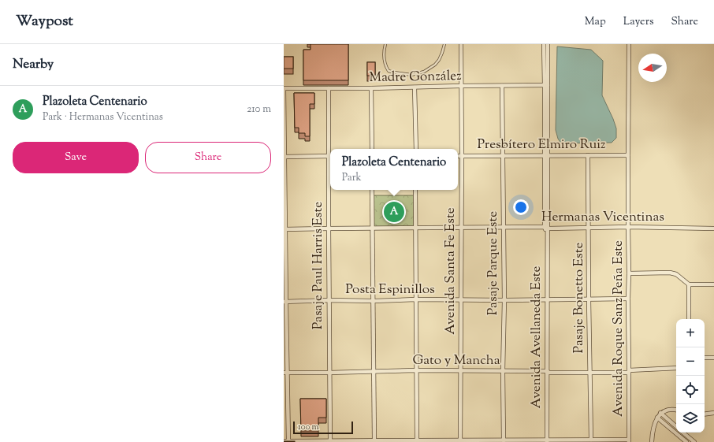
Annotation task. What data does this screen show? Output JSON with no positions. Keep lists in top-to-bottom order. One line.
{"streets":{"street":["Madre González","Presbítero Elmiro Ruiz","Hermanas Vicentinas","Pasaje Parque Este","Pasaje Paul Harris Este","Avenida Santa Fe Este","Posta Espinillos","Pasaje Bonetto Este","Avenida Roque Sanz Peña Este","Avenida Avellaneda Este","Gato y Mancha"]},"crossings":[["Madre González","Pasaje Parque Este"],["Madre González","Pasaje Paul Harris Este"],["Madre González","Avenida Santa Fe Este"],["Madre González","Avenida Avellaneda Este"],["Presbítero Elmiro Ruiz","Pasaje Parque Este"],["Presbítero Elmiro Ruiz","Avenida Santa Fe Este"],["Presbítero Elmiro Ruiz","Pasaje Bonetto Este"],["Presbítero Elmiro Ruiz","Avenida Roque Sanz Peña Este"],["Presbítero Elmiro Ruiz","Avenida Avellaneda Este"],["Hermanas Vicentinas","Pasaje Parque Este"],["Hermanas Vicentinas","Pasaje Paul Harris Este"],["Hermanas Vicentinas","Avenida Santa Fe Este"],["Hermanas Vicentinas","Pasaje Bonetto Este"],["Hermanas Vicentinas","Avenida Roque Sanz Peña Este"],["Hermanas Vicentinas","Avenida Avellaneda Este"],["Pasaje Parque Este","Posta Espinillos"],["Pasaje Parque Este","Gato y Mancha"],["Pasaje Paul Harris Este","Posta Espinillos"],["Pasaje Paul Harris Este","Gato y Mancha"],["Avenida Santa Fe Este","Posta Espinillos"],["Avenida Santa Fe Este","Gato y Mancha"],["Posta Espinillos","Pasaje Bonetto Este"],["Posta Espinillos","Avenida Roque Sanz Peña Este"],["Posta Espinillos","Avenida Avellaneda Este"],["Pasaje Bonetto Este","Gato y Mancha"],["Avenida Roque Sanz Peña Este","Gato y Mancha"],["Avenida Avellaneda Este","Gato y Mancha"]],"scale_bar":"100 m","north":"left","page":{"header":"Waypost","nav":["Map","Layers","Share"],"heading":"Nearby","list":[{"mark":"A","name":"Plazoleta Centenario","note":"Park · Hermanas Vicentinas","value":"210 m"}],"buttons":["Save","Share"],"popup":["Plazoleta Centenario","Park"],"pins":"A","map_buttons":["+","−"],"scale":"100 m"}}
